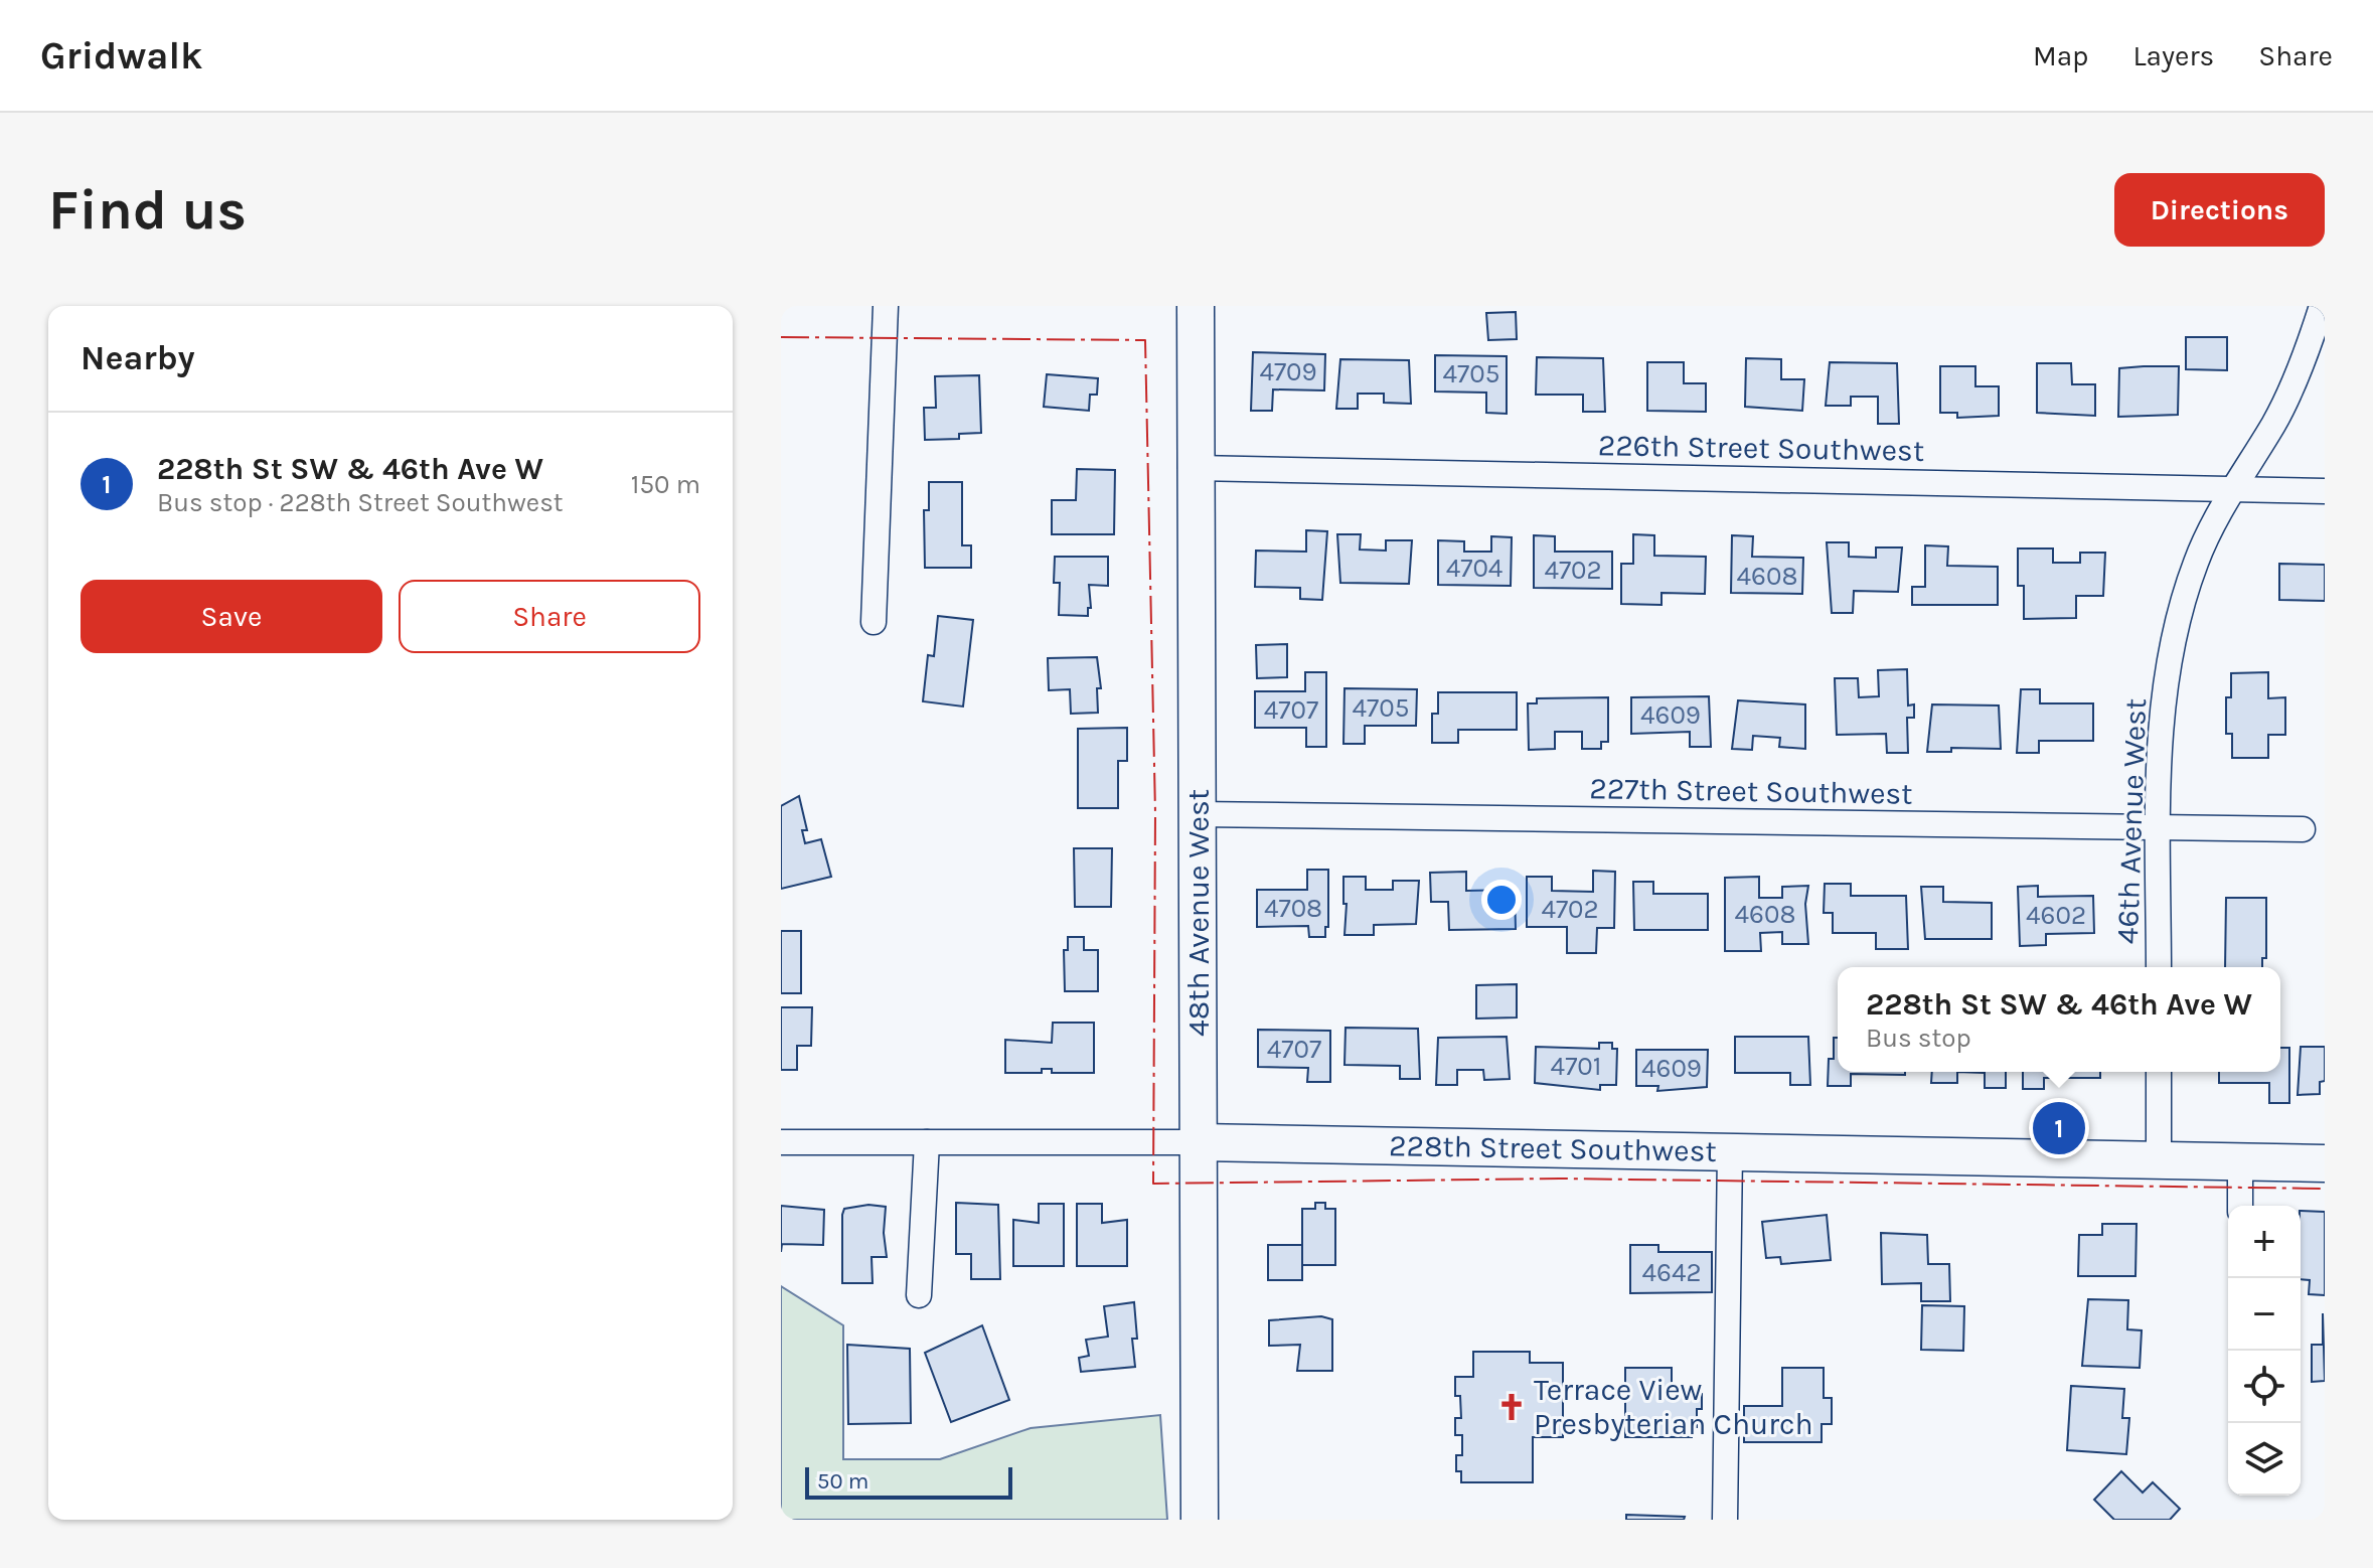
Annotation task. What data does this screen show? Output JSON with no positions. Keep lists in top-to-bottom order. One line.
{"streets":{"main road":["48th Avenue West","228th Street Southwest"],"street":["226th Street Southwest","227th Street Southwest","46th Avenue West"]},"crossings":[["226th Street Southwest","46th Avenue West"],["226th Street Southwest","48th Avenue West"],["227th Street Southwest","46th Avenue West"],["227th Street Southwest","48th Avenue West"],["48th Avenue West","228th Street Southwest"]],"places":{"church":["Terrace View Presbyterian Church"]},"house_numbers":["4709","4705","4704","4702","4608","4705","4707","4609","4708","4702","4608","4602","4707","4701","4609","4642"],"scale_bar":"50 m","page":{"header":"Gridwalk","nav":["Map","Layers","Share"],"buttons":["Directions",["Save","Share"]],"title":"Find us","heading":"Nearby","list":[{"mark":"1","name":"228th St SW & 46th Ave W","note":"Bus stop · 228th Street Southwest","value":"150 m"}],"popup":["228th St SW & 46th Ave W","Bus stop"],"pins":"1","map_buttons":["+","−"],"scale":"50 m"}}
